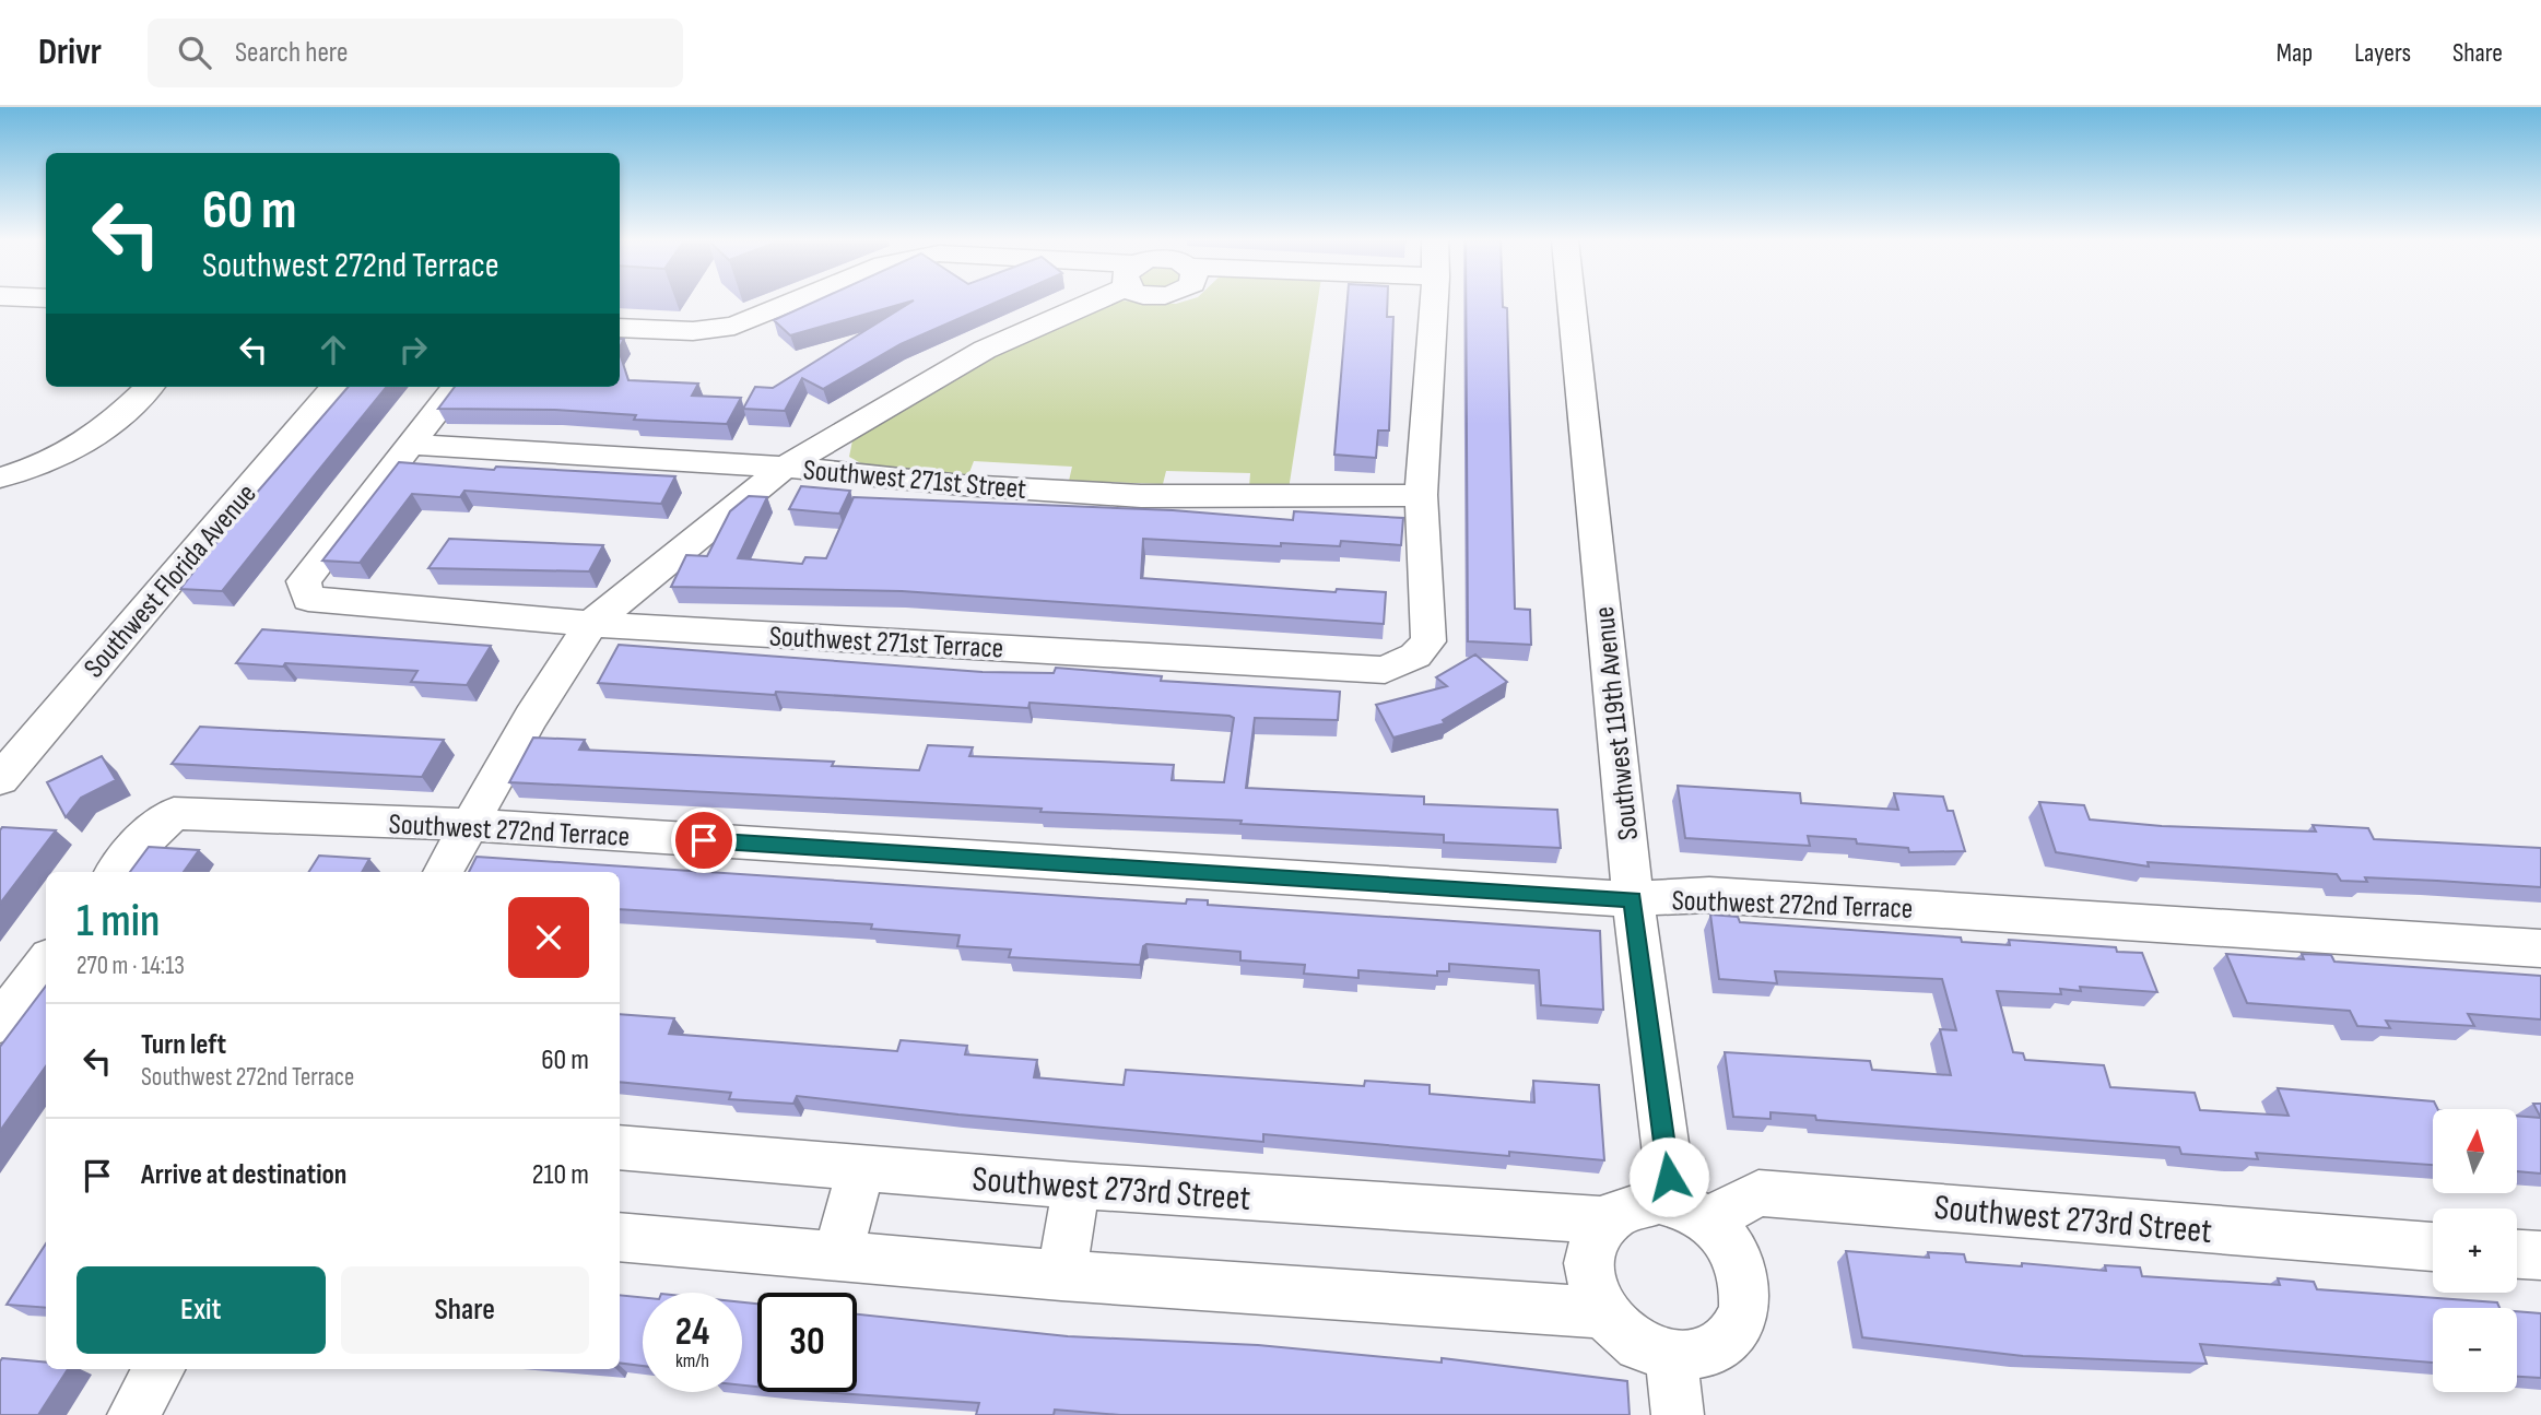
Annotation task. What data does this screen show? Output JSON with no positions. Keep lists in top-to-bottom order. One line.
{"streets":{"street":["Southwest 271st Street","Southwest Florida Avenue","Southwest 271st Terrace","Southwest 119th Avenue","Southwest 272nd Terrace","Southwest 273rd Street"]},"crossings":[["Southwest 271st Street","Southwest 271st Terrace"],["Southwest 119th Avenue","Southwest 272nd Terrace"],["Southwest 119th Avenue","Southwest 273rd Street"]],"north":"top","page":{"header":"Drivr","search":"Search here","nav":["Map","Layers","Share"],"turn":["60 m","Southwest 272nd Terrace"],"heading":["1 min","270 m · 14:13"],"list":[{"name":"Turn left","note":"Southwest 272nd Terrace","value":"60 m"},{"name":"Arrive at destination","value":"210 m"}],"map_buttons":["+","−"],"buttons":["Exit","Share"],"speed":"24 km/h","limit":"30"}}
